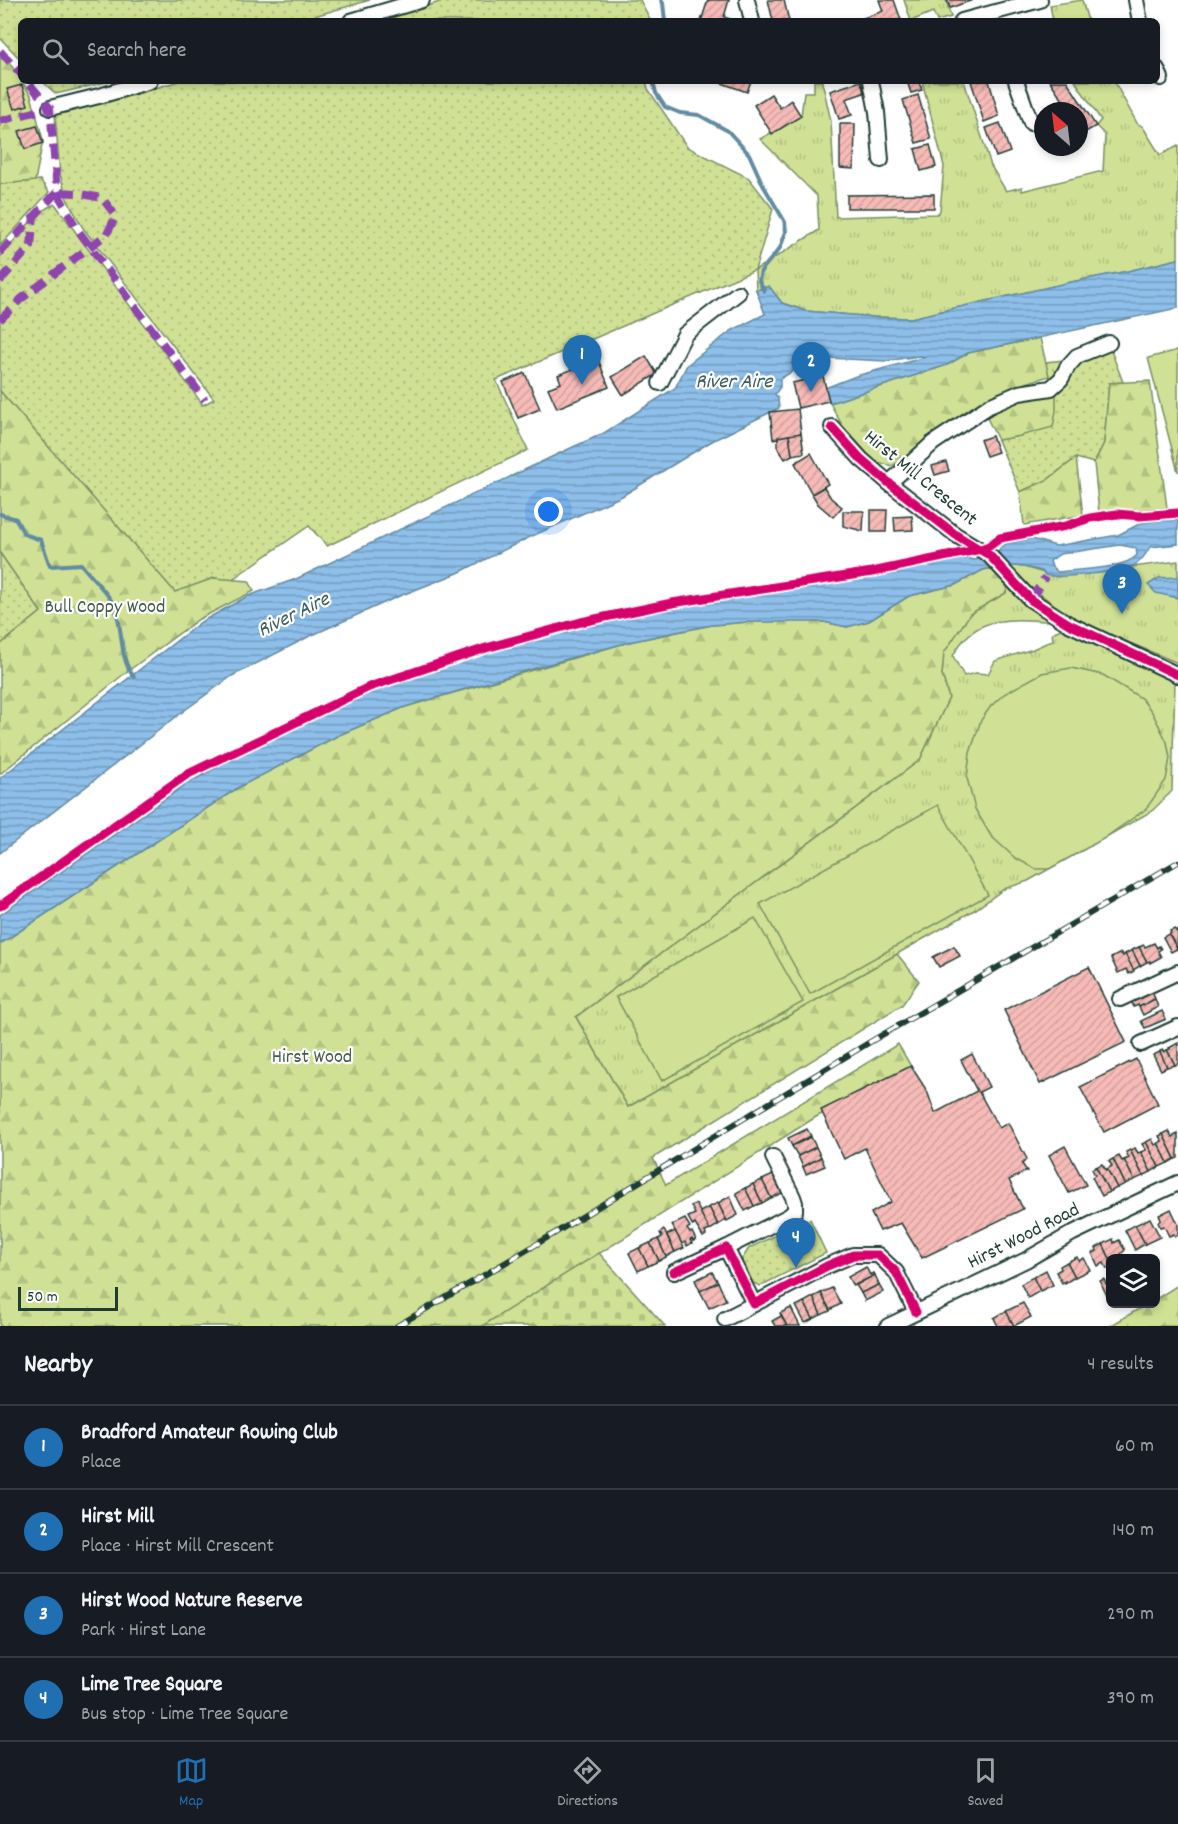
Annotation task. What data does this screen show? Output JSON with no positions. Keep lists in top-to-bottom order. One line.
{"streets":{"street":["Hirst Mill Crescent","Hirst Wood Road"]},"water":["River Aire"],"parks":["Bull Coppy Wood","Hirst Wood"],"scale_bar":"50 m","north":"top left","page":{"search":"Search here","pins":["1","2","3","4"],"scale":"50 m","heading":["Nearby","4 results"],"list":[{"mark":"1","name":"Bradford Amateur Rowing Club","note":"Place","value":"60 m"},{"mark":"2","name":"Hirst Mill","note":"Place · Hirst Mill Crescent","value":"140 m"},{"mark":"3","name":"Hirst Wood Nature Reserve","note":"Park · Hirst Lane","value":"290 m"},{"mark":"4","name":"Lime Tree Square","note":"Bus stop · Lime Tree Square","value":"390 m"}],"nav":["Map","Directions","Saved"]}}
